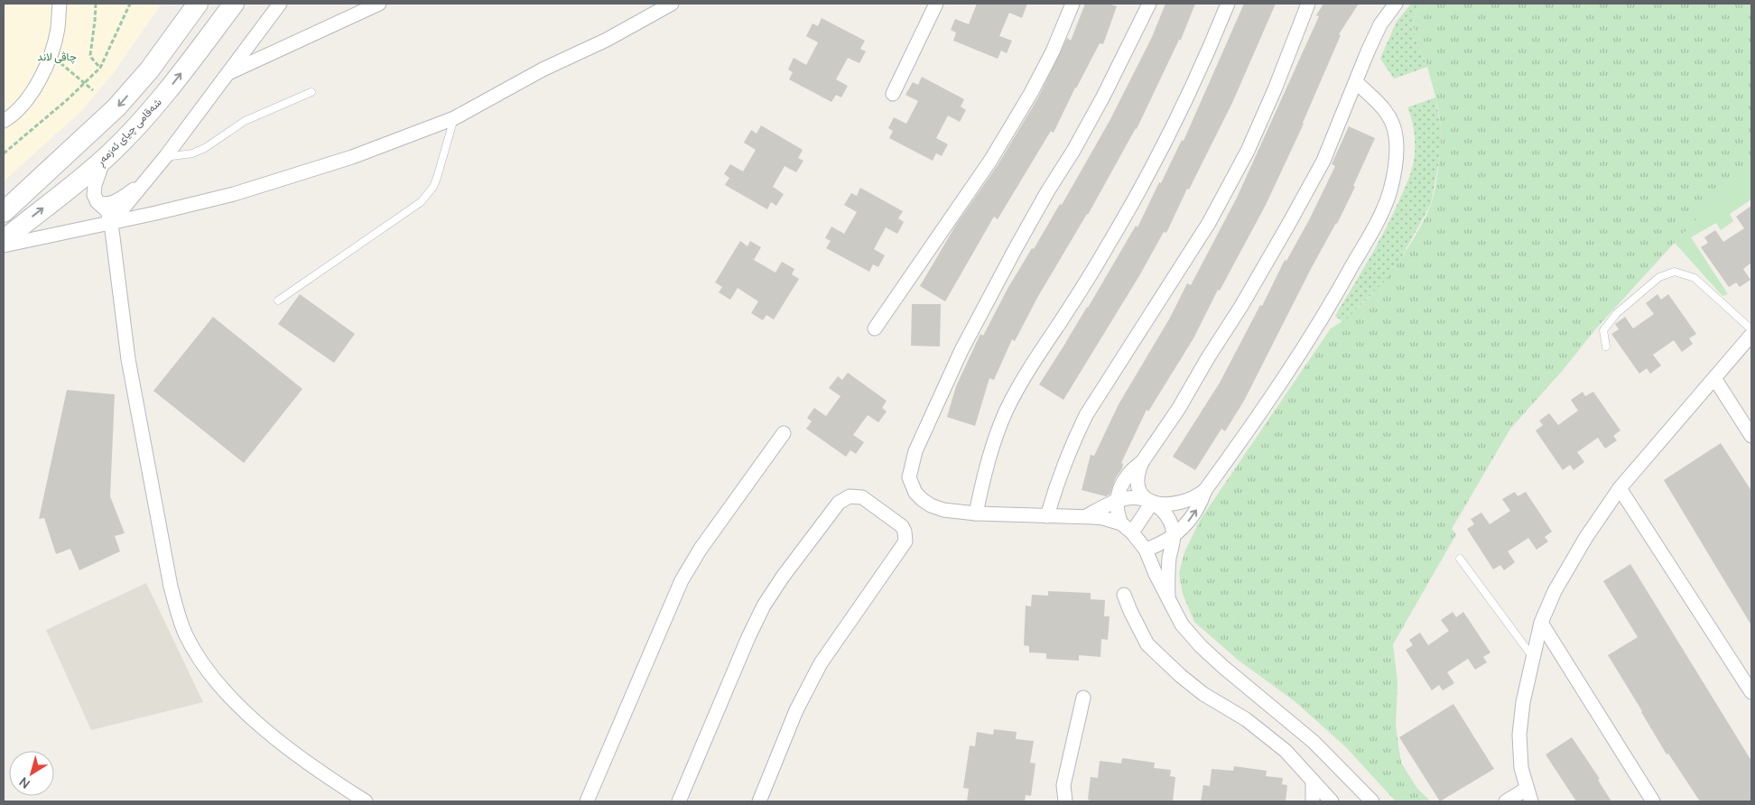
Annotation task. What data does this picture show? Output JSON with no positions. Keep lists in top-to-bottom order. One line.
{"streets":{"main road":["شەقامی چیای ئەزمەڕ"]},"parks":["چاڤی لاند"],"north":"bottom left"}
